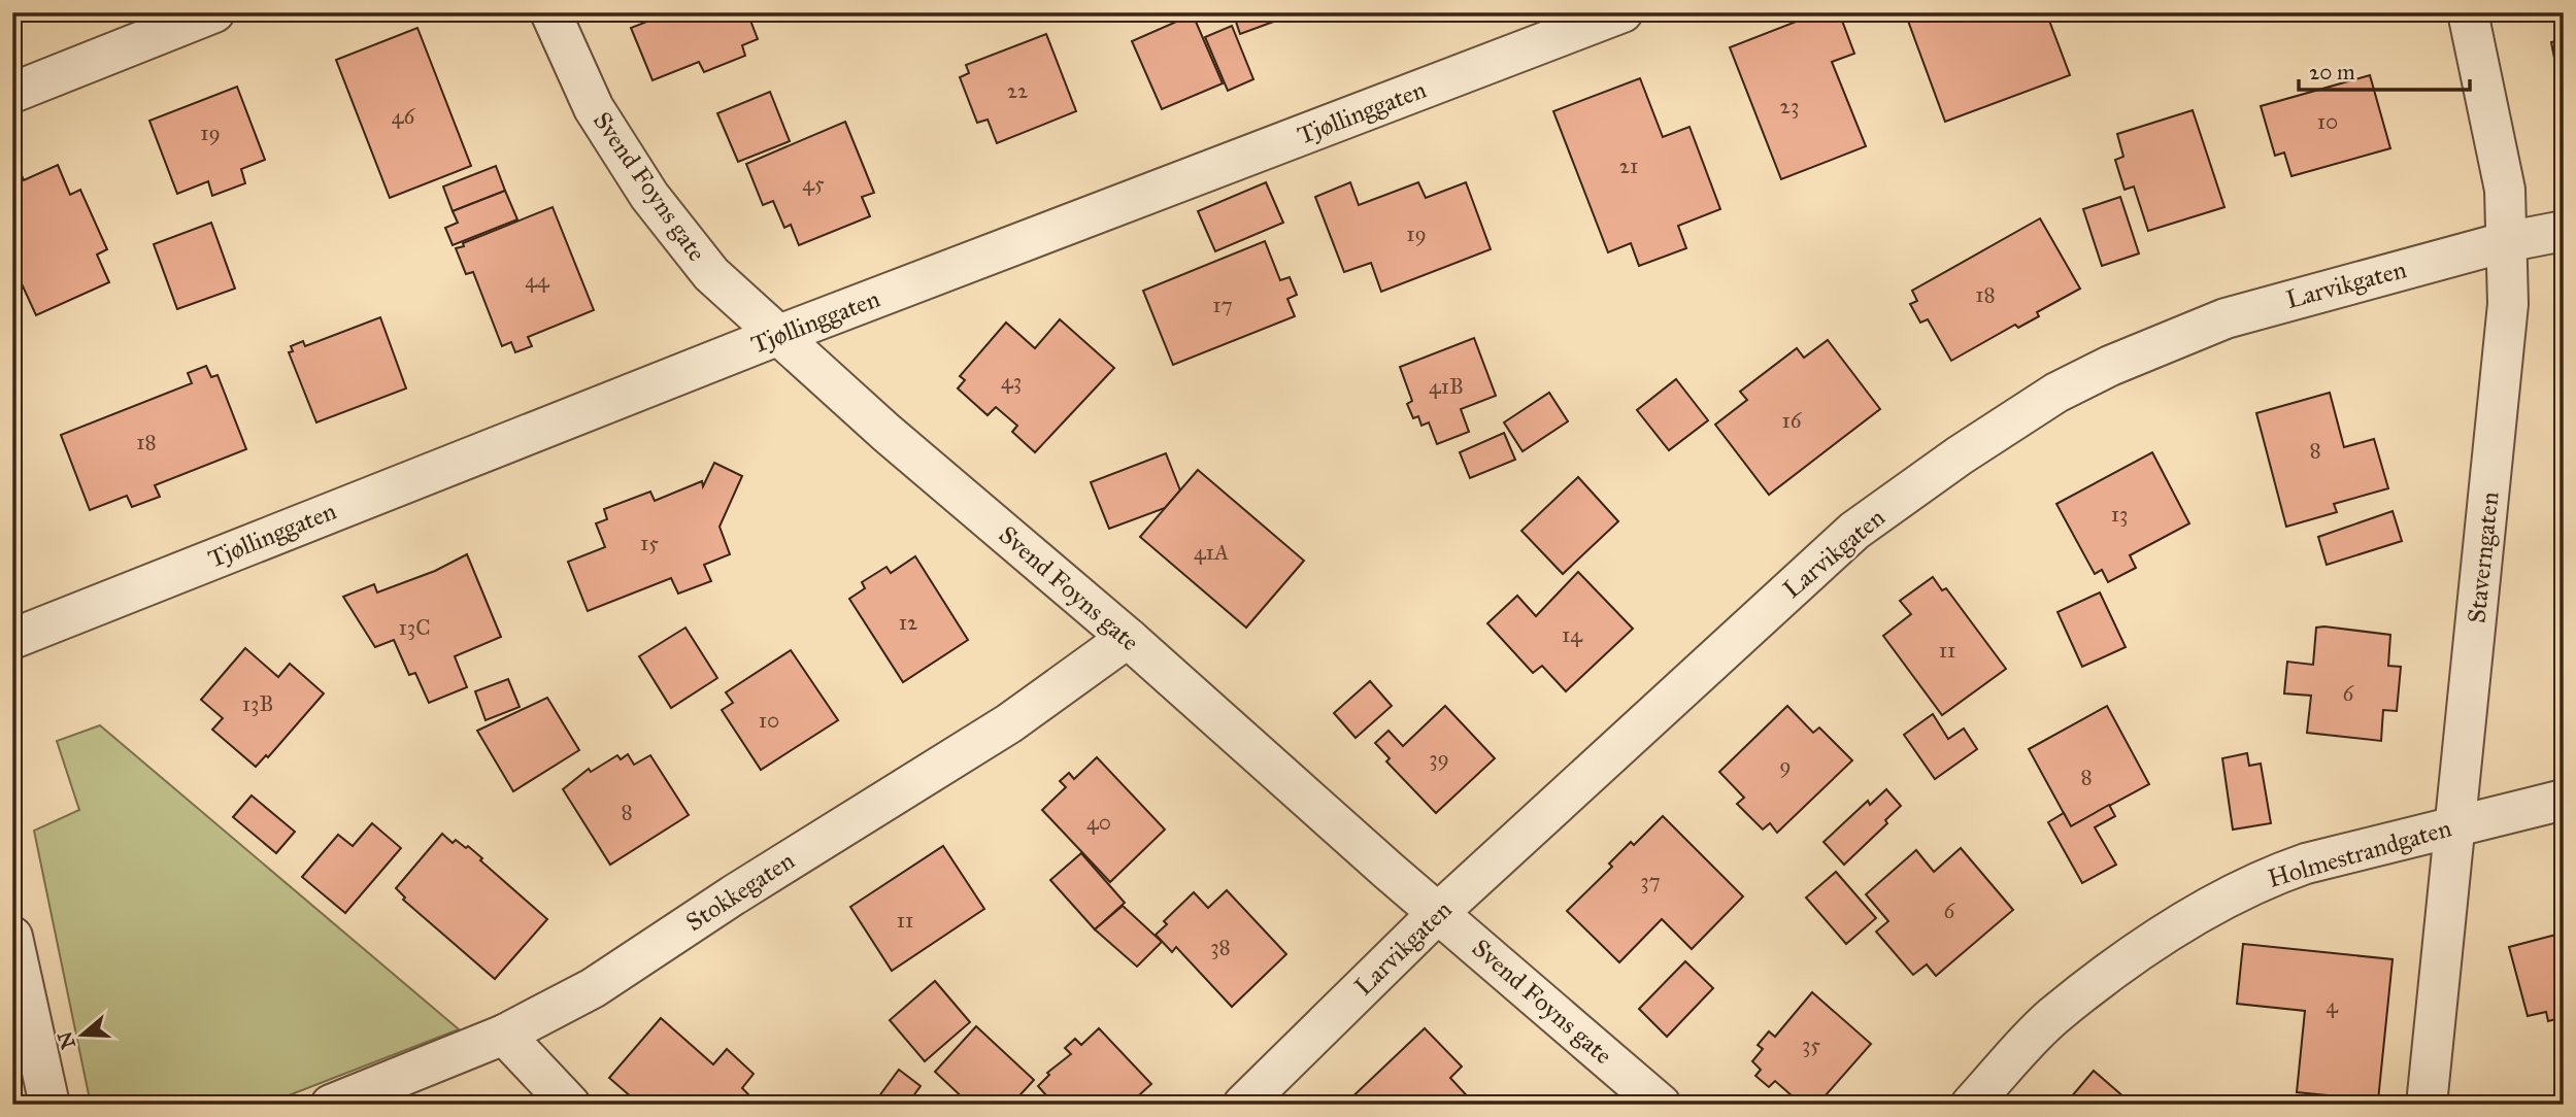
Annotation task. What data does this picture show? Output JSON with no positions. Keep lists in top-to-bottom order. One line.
{"streets":{"street":["Tjøllinggaten","Svend Foyns gate","Larvikgaten","Staverngaten","Holmestrandgaten","Stokkegaten"]},"crossings":[["Tjøllinggaten","Svend Foyns gate"],["Svend Foyns gate","Larvikgaten"],["Svend Foyns gate","Stokkegaten"],["Larvikgaten","Staverngaten"],["Staverngaten","Holmestrandgaten"]],"house_numbers":["22","23","46","10","19","21","45","19","44","18","17","43","41B","16","18","8","13","15","41A","12","13C","14","11","6","13B","10","39","9","8","8","40","37","6","11","38","4","35"],"scale_bar":"20 m","north":"left"}
